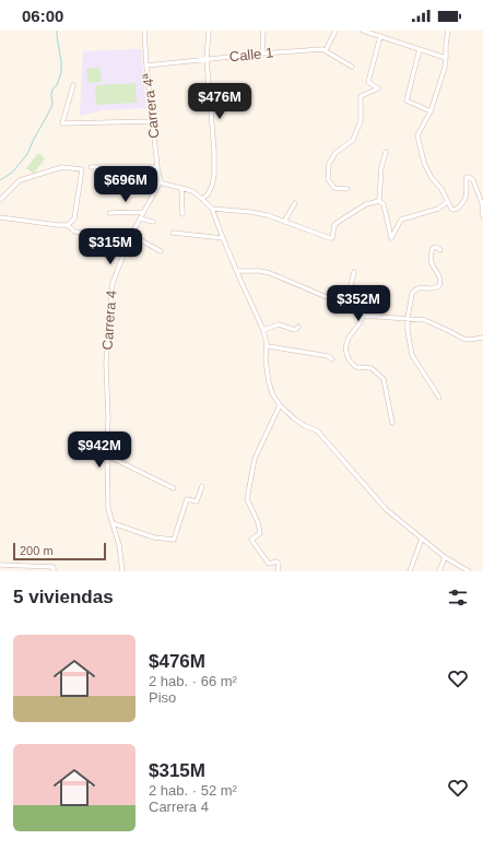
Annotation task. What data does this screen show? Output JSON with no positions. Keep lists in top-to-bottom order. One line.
{"streets":{"street":["Calle 1","Carrera 4ª","Carrera 4"]},"crossings":[["Calle 1","Carrera 4ª"],["Carrera 4ª","Carrera 4"]],"scale_bar":"200 m","page":{"status":"06:00","price":["$476M","$696M","$315M","$352M","$942M"],"scale":"200 m","heading":"5 viviendas","list":[{"name":"$476M","note":"2 hab. · 66 m² · Piso"},{"name":"$315M","note":"2 hab. · 52 m² · Carrera 4"}]}}
